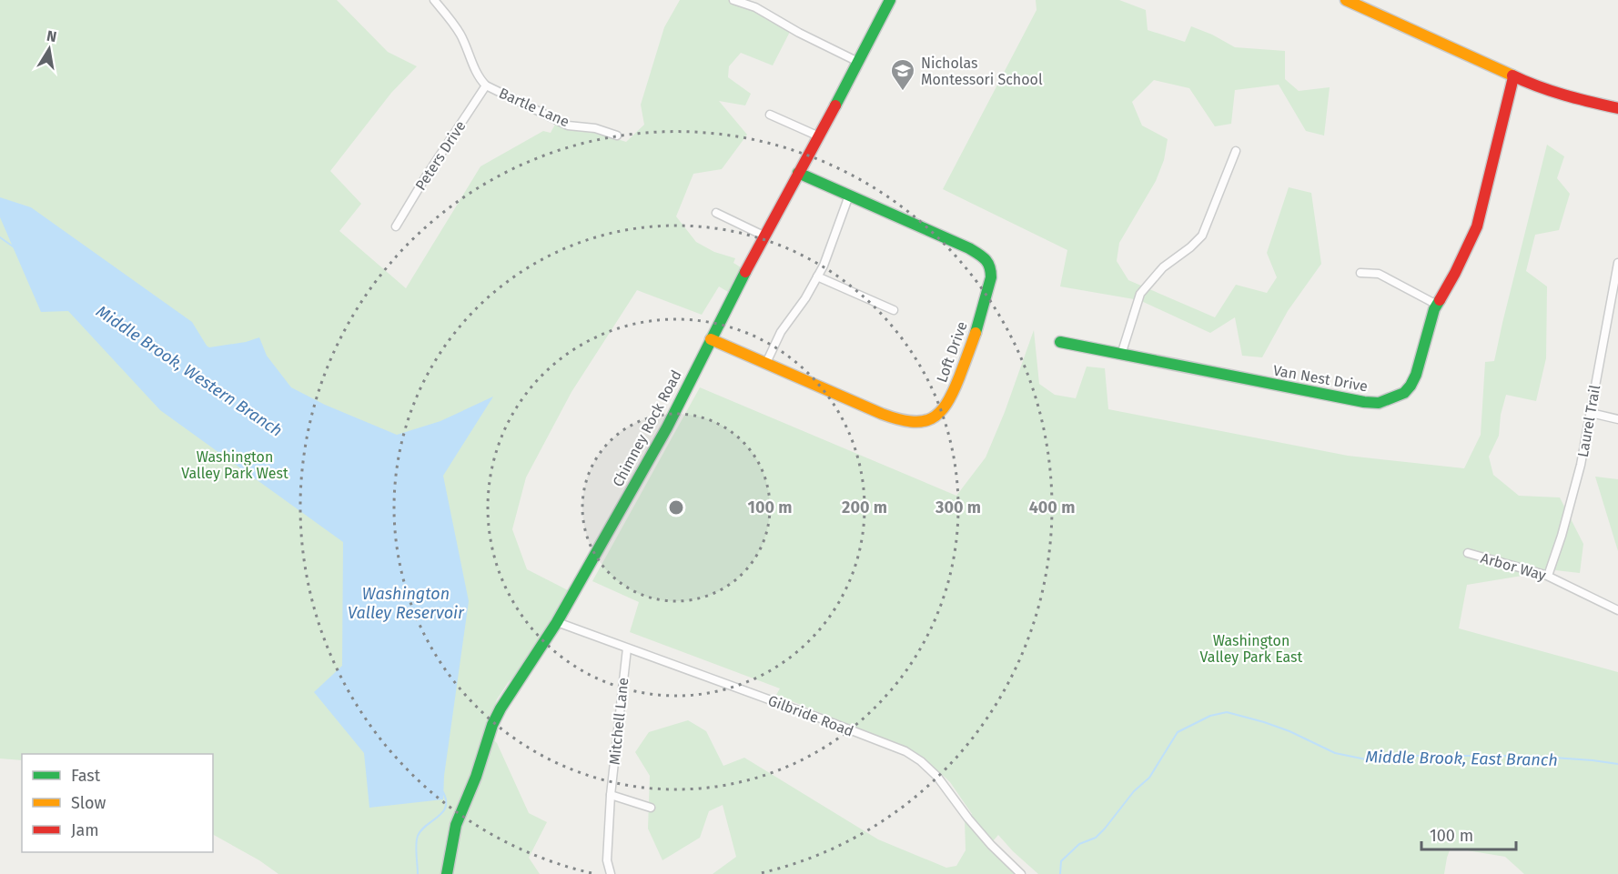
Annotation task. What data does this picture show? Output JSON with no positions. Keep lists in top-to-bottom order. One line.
{"streets":{"street":["Bartle Lane","Peters Drive","Loft Drive","Van Nest Drive","Laurel Trail","Chimney Rock Road","Arbor Way","Gilbride Road","Mitchell Lane"]},"crossings":[["Bartle Lane","Peters Drive"],["Loft Drive","Chimney Rock Road"],["Laurel Trail","Arbor Way"],["Chimney Rock Road","Gilbride Road"],["Gilbride Road","Mitchell Lane"]],"water":["Middle Brook, Western Branch","Washington Valley Reservoir","Middle Brook, East Branch"],"parks":["Washington Valley Park West","Washington Valley Park East"],"places":{"school or university":["Nicholas Montessori School"]},"legend":["Fast","Slow","Jam"],"scale_bar":"100 m","north":"top","rings":["100 m","200 m","300 m","400 m"]}
